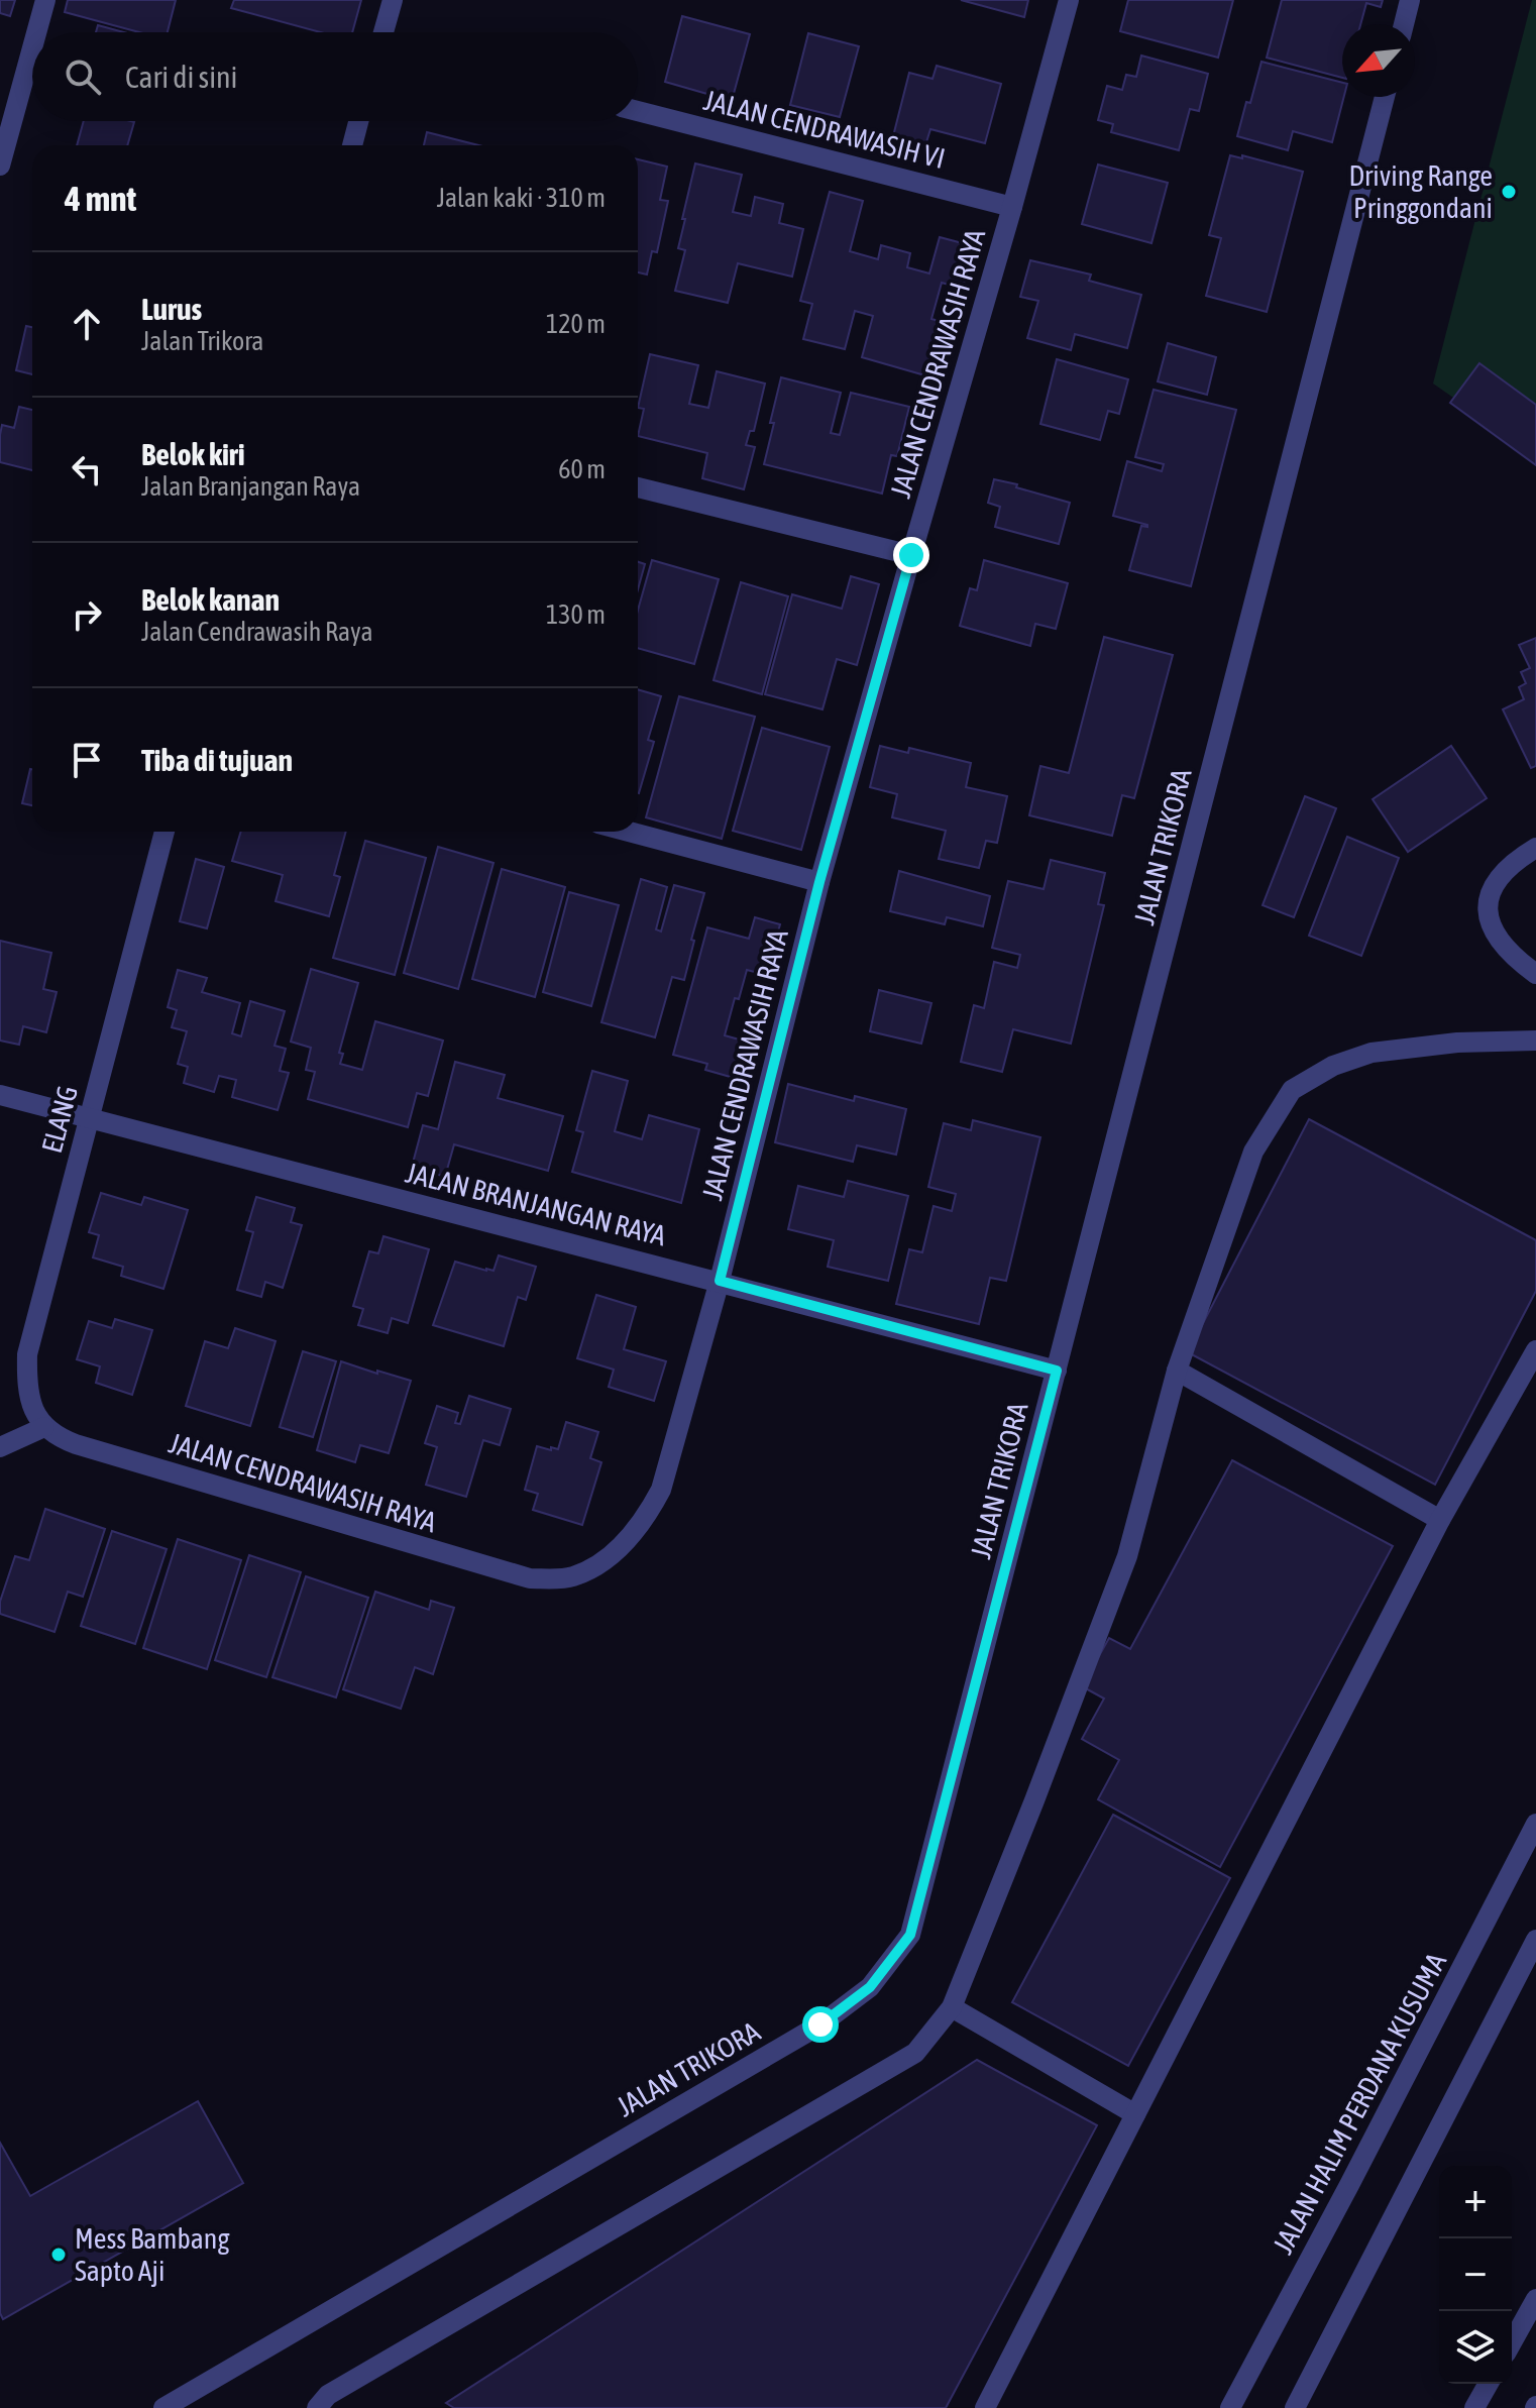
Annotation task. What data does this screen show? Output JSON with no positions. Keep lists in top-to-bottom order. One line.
{"streets":{"street":["JALAN CENDRAWASIH VI","JALAN CENDRAWASIH RAYA","JALAN TRIKORA","ELANG","JALAN BRANJANGAN RAYA","JALAN HALIM PERDANA KUSUMA"]},"crossings":[["JALAN CENDRAWASIH VI","JALAN CENDRAWASIH RAYA"],["JALAN CENDRAWASIH RAYA","ELANG"],["JALAN CENDRAWASIH RAYA","JALAN BRANJANGAN RAYA"],["JALAN TRIKORA","JALAN BRANJANGAN RAYA"],["ELANG","JALAN BRANJANGAN RAYA"]],"places":["Driving Range Pringgondani","Mess Bambang Sapto Aji"],"north":"bottom left","page":{"search":"Cari di sini","heading":["4 mnt","Jalan kaki · 310 m"],"list":[["Lurus","Jalan Trikora","120 m"],["Belok kiri","Jalan Branjangan Raya","60 m"],["Belok kanan","Jalan Cendrawasih Raya","130 m"],"Tiba di tujuan"],"map_buttons":["+","−"]}}
